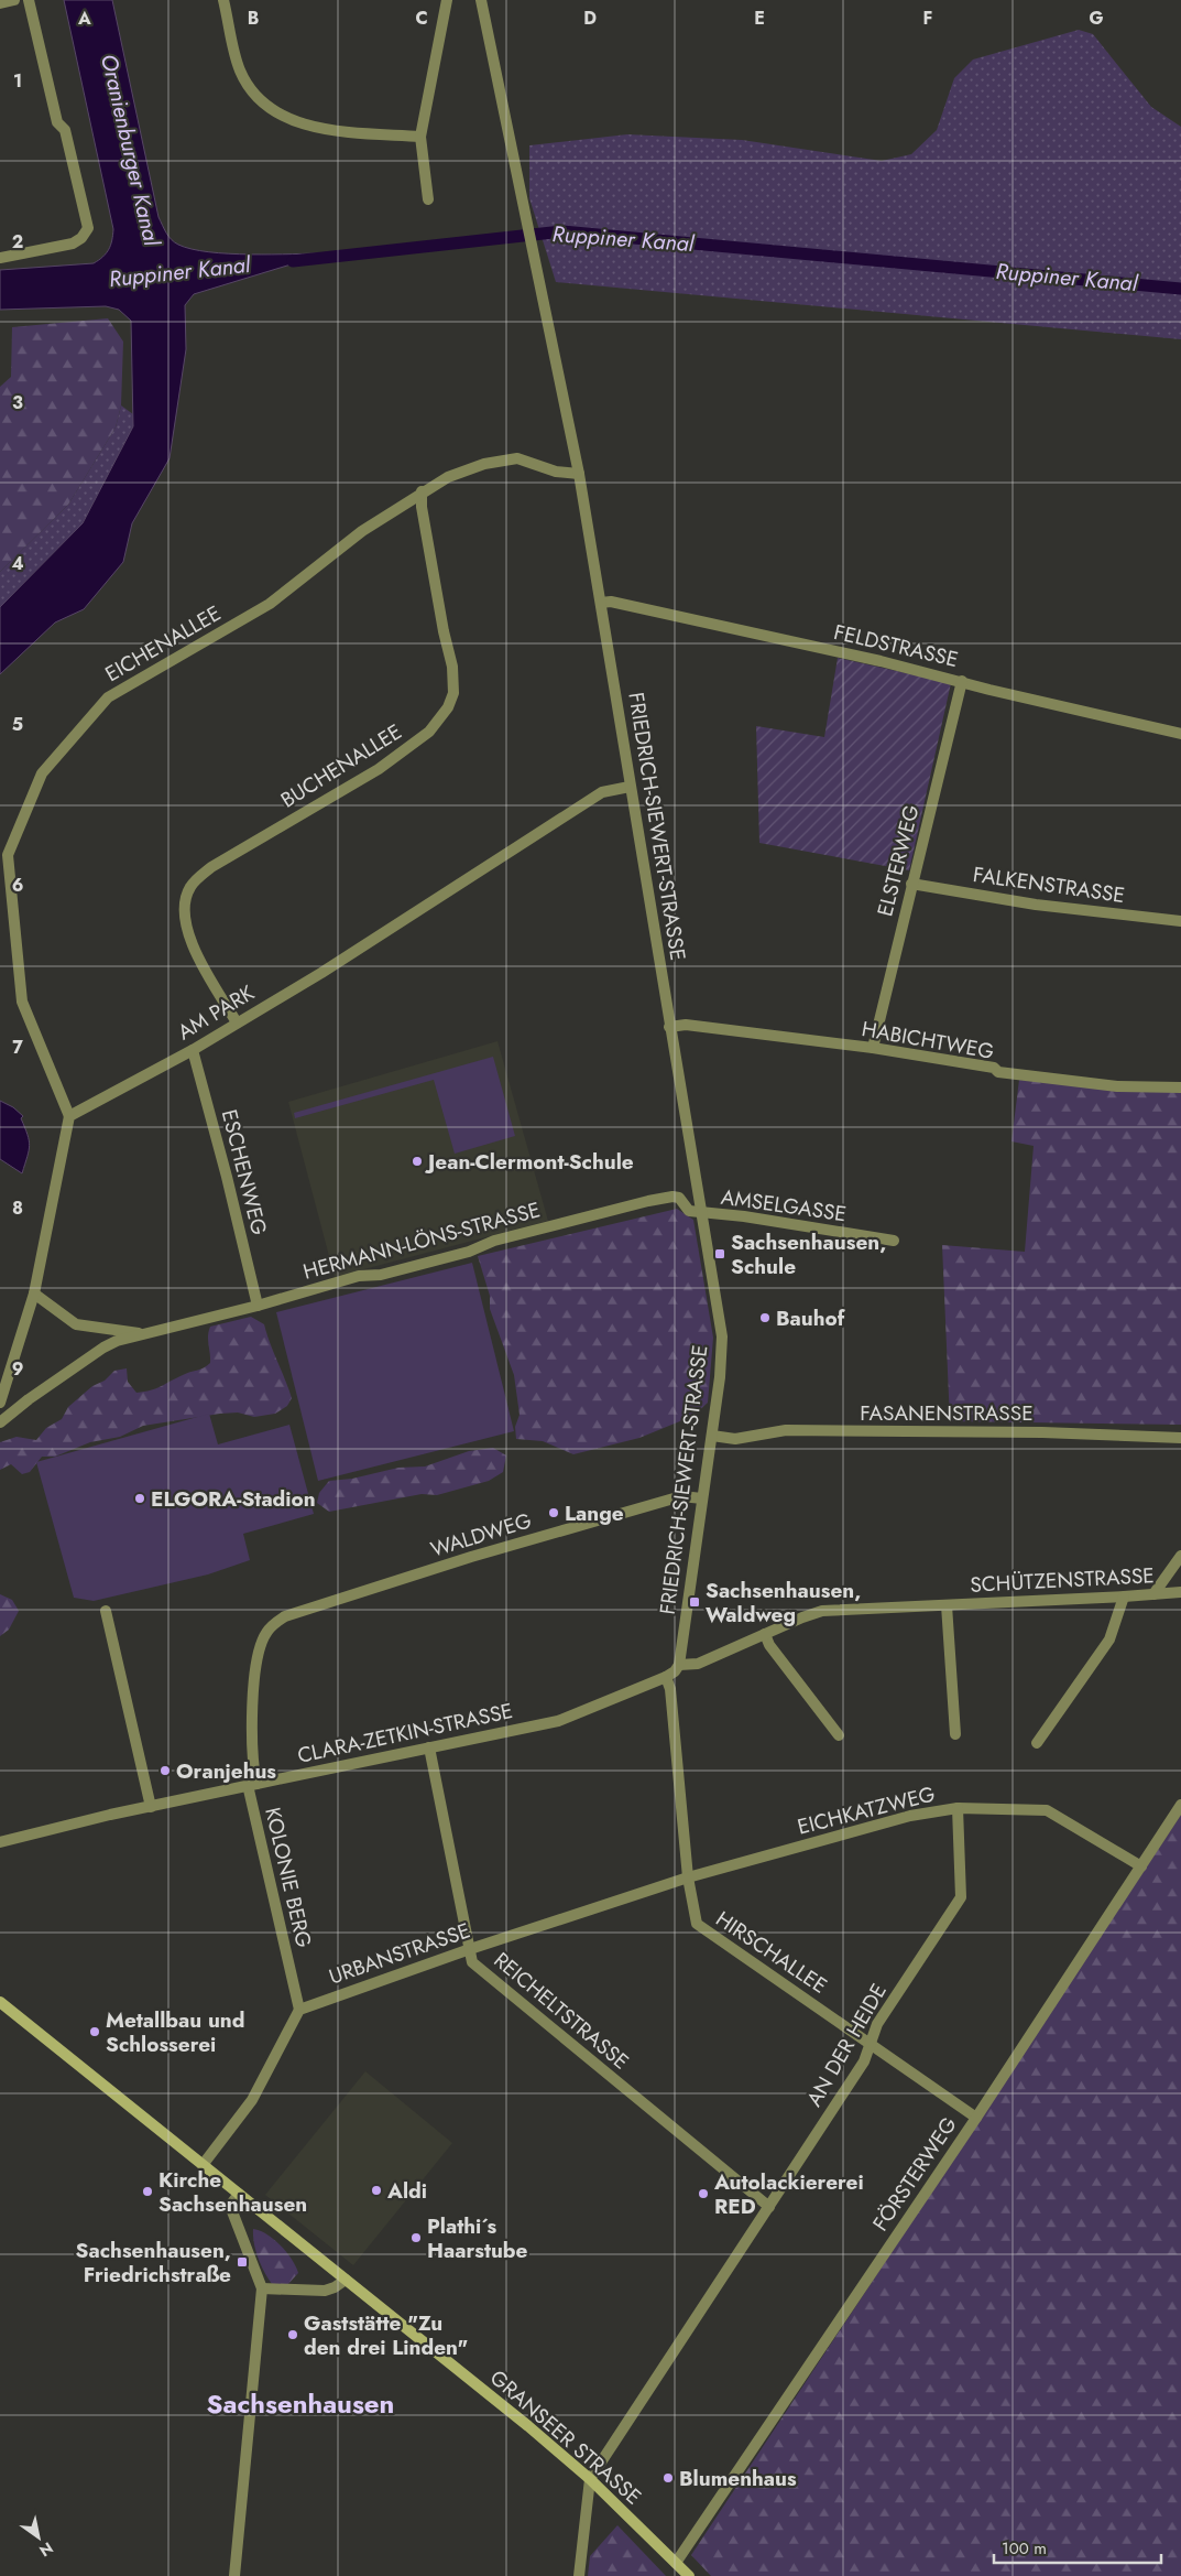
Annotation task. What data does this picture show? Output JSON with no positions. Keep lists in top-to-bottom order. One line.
{"streets":{"main road":["GRANSEER STRASSE"],"street":["EICHENALLEE","FELDSTRASSE","BUCHENALLEE","FRIEDRICH-SIEWERT-STRASSE","ELSTERWEG","FALKENSTRASSE","AM PARK","HABICHTWEG","ESCHENWEG","AMSELGASSE","HERMANN-LÖNS-STRASSE","FASANENSTRASSE","WALDWEG","SCHÜTZENSTRASSE","CLARA-ZETKIN-STRASSE","EICHKATZWEG","KOLONIE BERG","HIRSCHALLEE","URBANSTRASSE","REICHELTSTRASSE","AN DER HEIDE","FÖRSTERWEG"]},"crossings":[["EICHENALLEE","BUCHENALLEE"],["EICHENALLEE","FRIEDRICH-SIEWERT-STRASSE"],["EICHENALLEE","AM PARK"],["FELDSTRASSE","FRIEDRICH-SIEWERT-STRASSE"],["FELDSTRASSE","ELSTERWEG"],["BUCHENALLEE","AM PARK"],["FRIEDRICH-SIEWERT-STRASSE","AM PARK"],["FRIEDRICH-SIEWERT-STRASSE","HABICHTWEG"],["FRIEDRICH-SIEWERT-STRASSE","AMSELGASSE"],["FRIEDRICH-SIEWERT-STRASSE","HERMANN-LÖNS-STRASSE"],["FRIEDRICH-SIEWERT-STRASSE","FASANENSTRASSE"],["FRIEDRICH-SIEWERT-STRASSE","WALDWEG"],["FRIEDRICH-SIEWERT-STRASSE","SCHÜTZENSTRASSE"],["FRIEDRICH-SIEWERT-STRASSE","CLARA-ZETKIN-STRASSE"],["ELSTERWEG","FALKENSTRASSE"],["ELSTERWEG","HABICHTWEG"],["AM PARK","ESCHENWEG"],["ESCHENWEG","HERMANN-LÖNS-STRASSE"],["AMSELGASSE","HERMANN-LÖNS-STRASSE"],["WALDWEG","KOLONIE BERG"],["SCHÜTZENSTRASSE","CLARA-ZETKIN-STRASSE"],["CLARA-ZETKIN-STRASSE","KOLONIE BERG"],["CLARA-ZETKIN-STRASSE","HIRSCHALLEE"],["CLARA-ZETKIN-STRASSE","REICHELTSTRASSE"],["EICHKATZWEG","HIRSCHALLEE"],["EICHKATZWEG","URBANSTRASSE"],["EICHKATZWEG","AN DER HEIDE"],["EICHKATZWEG","FÖRSTERWEG"],["KOLONIE BERG","URBANSTRASSE"],["HIRSCHALLEE","URBANSTRASSE"],["HIRSCHALLEE","AN DER HEIDE"],["HIRSCHALLEE","FÖRSTERWEG"],["URBANSTRASSE","REICHELTSTRASSE"],["REICHELTSTRASSE","AN DER HEIDE"],["AN DER HEIDE","GRANSEER STRASSE"],["FÖRSTERWEG","GRANSEER STRASSE"]],"districts":["Sachsenhausen"],"water":["Oranienburger Kanal","Ruppiner Kanal"],"places":{"other":["Jean-Clermont-Schule","Bauhof","ELGORA-Stadion","Lange","Oranjehus","Metallbau und Schlosserei","Aldi","Kirche Sachsenhausen","Autolackiererei RED","Plathi´s Haarstube","Gaststätte \"Zu den drei Linden\"","Blumenhaus"],"transit":["Sachsenhausen, Schule","Sachsenhausen, Waldweg","Sachsenhausen, Friedrichstraße"]},"scale_bar":"100 m","north":"bottom right","grid":{"columns":["A","B","C","D","E","F","G"],"rows":["1","2","3","4","5","6","7","8","9"]}}
